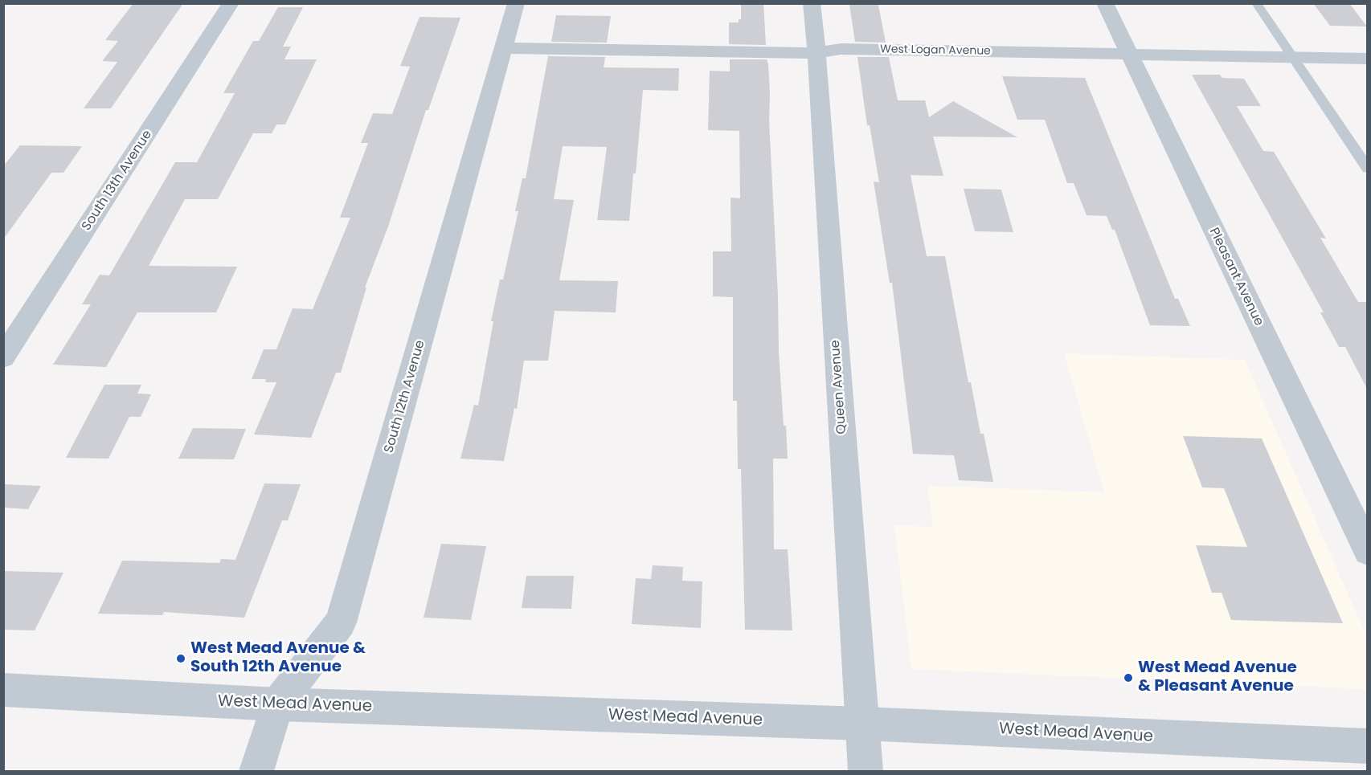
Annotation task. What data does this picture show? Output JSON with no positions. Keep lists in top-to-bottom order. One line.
{"streets":{"street":["West Logan Avenue","South 13th Avenue","Pleasant Avenue","Queen Avenue","South 12th Avenue","West Mead Avenue"]},"crossings":[["West Logan Avenue","Pleasant Avenue"],["West Logan Avenue","Queen Avenue"],["West Logan Avenue","South 12th Avenue"],["Queen Avenue","West Mead Avenue"],["South 12th Avenue","West Mead Avenue"]],"places":["West Mead Avenue & South 12th Avenue","West Mead Avenue & Pleasant Avenue"]}
